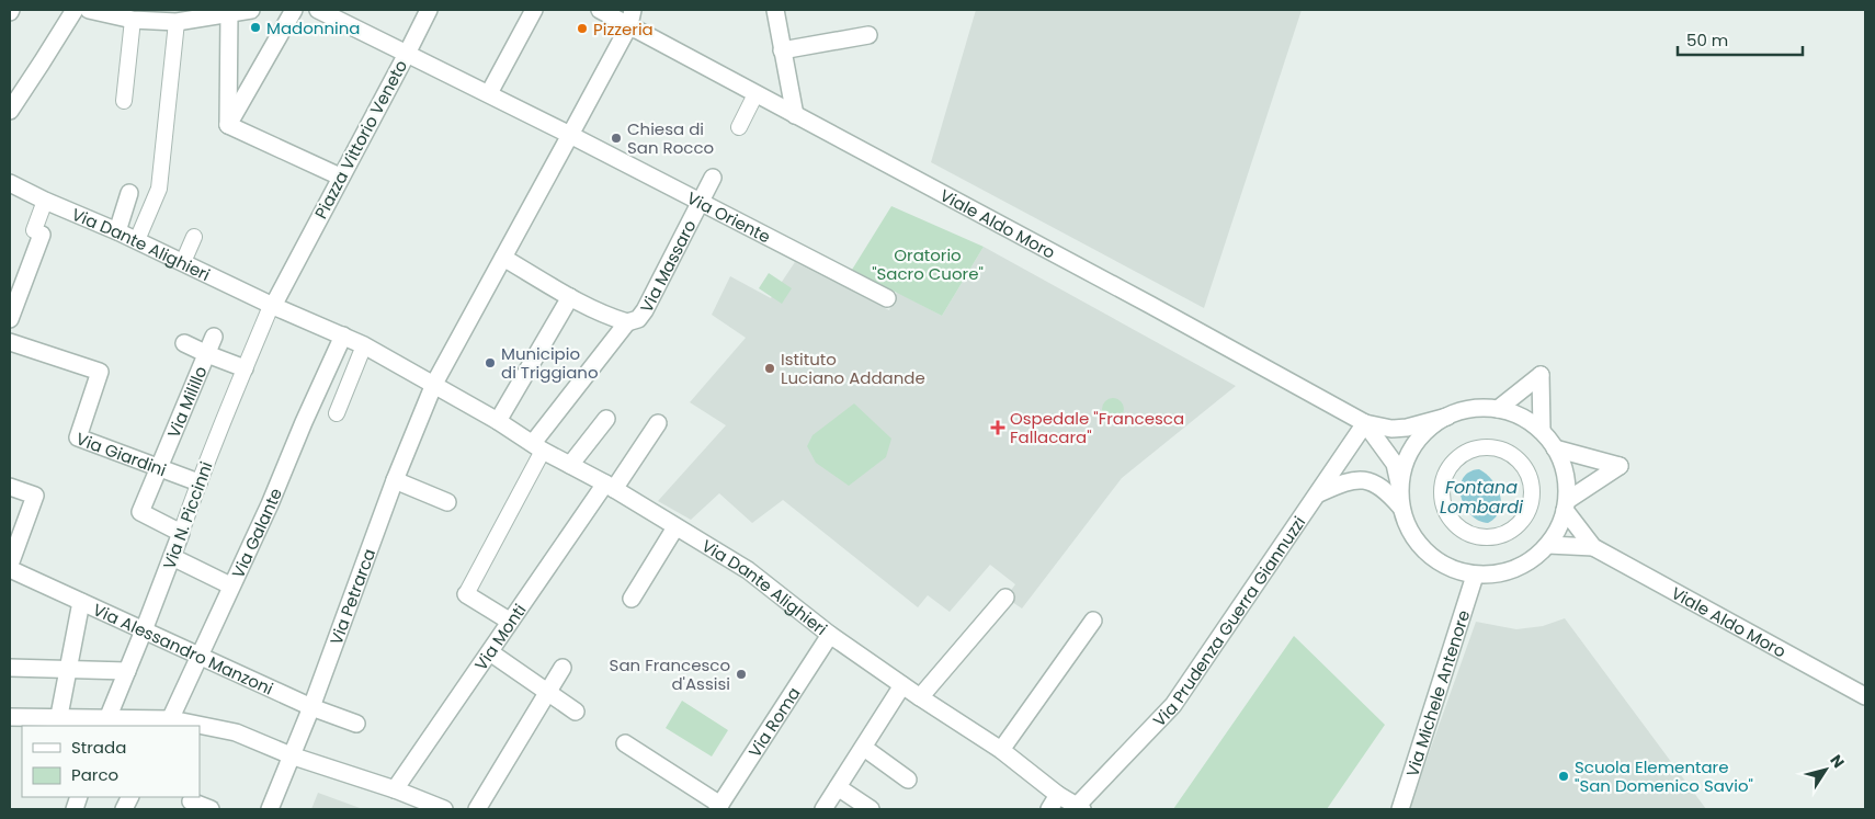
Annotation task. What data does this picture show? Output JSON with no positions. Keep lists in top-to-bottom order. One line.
{"streets":{"street":["Piazza Vittorio Veneto","Via Oriente","Viale Aldo Moro","Via Dante Alighieri","Via Massaro","Via Milillo","Via Giardini","Via N. Piccinni","Via Galante","Via Petrarca","Via Prudenza Guerra Giannuzzi","Via Monti","Via Alessandro Manzoni","Via Michele Antenore","Via Roma"]},"crossings":[["Piazza Vittorio Veneto","Via Oriente"],["Piazza Vittorio Veneto","Via Dante Alighieri"],["Piazza Vittorio Veneto","Via N. Piccinni"],["Via Oriente","Via Massaro"],["Viale Aldo Moro","Via Prudenza Guerra Giannuzzi"],["Via Dante Alighieri","Via Massaro"],["Via Dante Alighieri","Via N. Piccinni"],["Via Dante Alighieri","Via Petrarca"],["Via Dante Alighieri","Via Prudenza Guerra Giannuzzi"],["Via Dante Alighieri","Via Monti"],["Via Dante Alighieri","Via Roma"],["Via Milillo","Via Giardini"],["Via Milillo","Via N. Piccinni"],["Via Giardini","Via N. Piccinni"],["Via N. Piccinni","Via Alessandro Manzoni"],["Via Galante","Via Alessandro Manzoni"],["Via Petrarca","Via Alessandro Manzoni"]],"water":["Fontana Lombardi"],"parks":["Oratorio \"Sacro Cuore\""],"places":{"other":["Madonnina","Pizzeria","Chiesa di San Rocco","Municipio di Triggiano","Istituto Luciano Addande","San Francesco d'Assisi","Scuola Elementare \"San Domenico Savio\""],"health":["Ospedale \"Francesca Fallacara\""]},"legend":["Strada","Parco"],"scale_bar":"50 m","north":"top right"}
